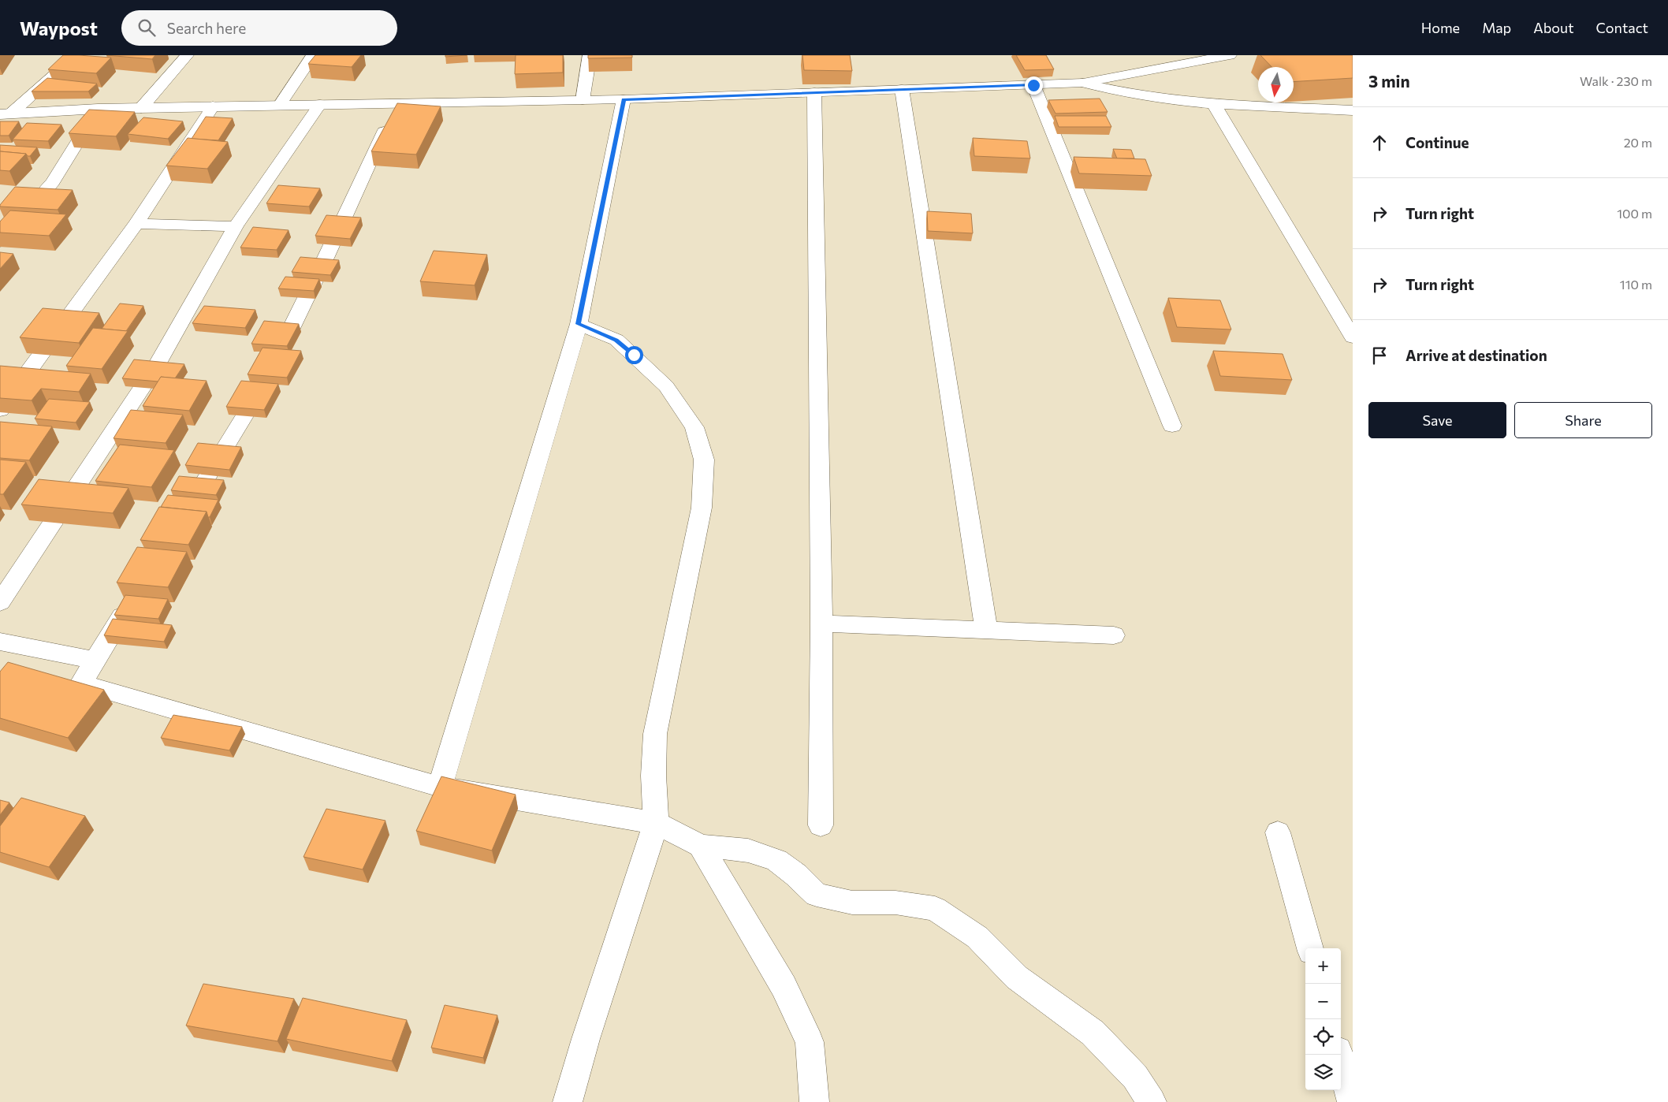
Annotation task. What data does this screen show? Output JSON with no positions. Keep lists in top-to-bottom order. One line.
{"north":"bottom","page":{"header":"Waypost","search":"Search here","nav":["Home","Map","About","Contact"],"heading":["3 min","Walk · 230 m"],"list":[["Continue","20 m"],["Turn right","100 m"],["Turn right","110 m"],"Arrive at destination"],"buttons":["Save","Share"],"map_buttons":["+","−"]}}
